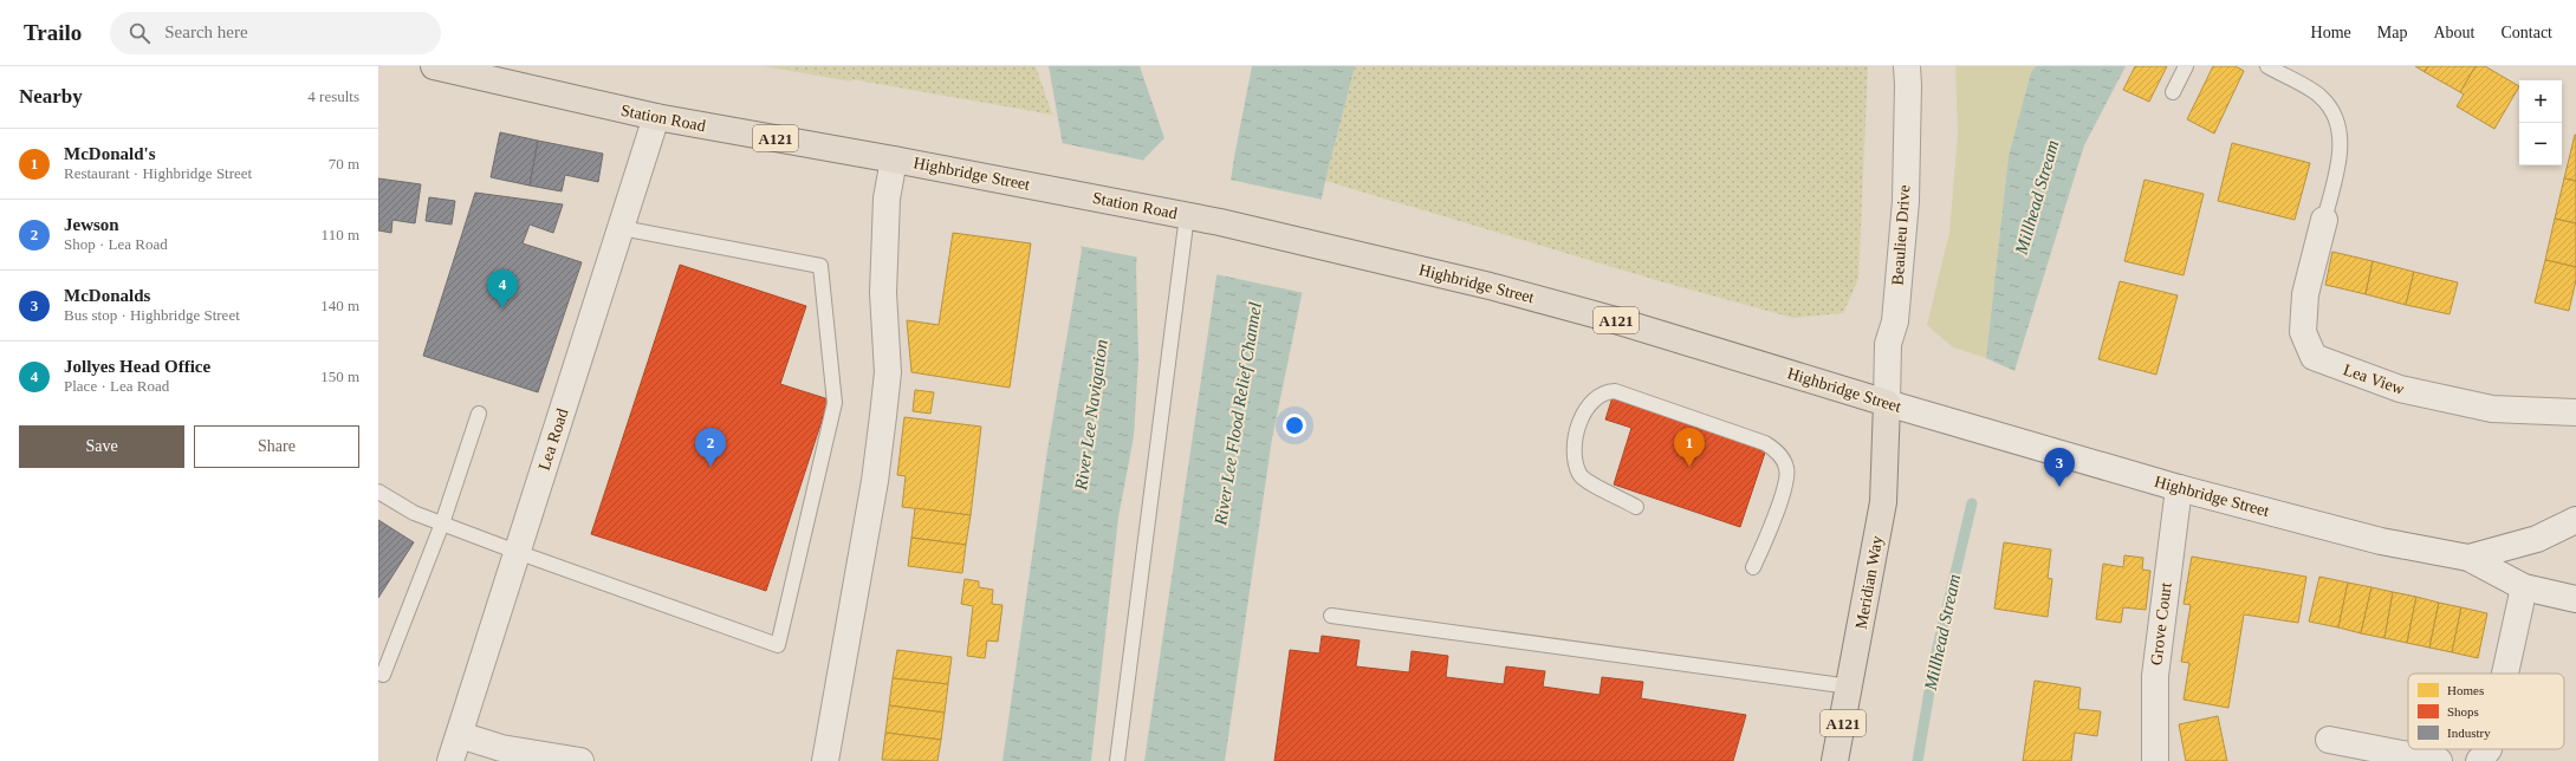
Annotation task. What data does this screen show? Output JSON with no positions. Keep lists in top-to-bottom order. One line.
{"streets":{"main road":["Station Road","A121","Highbridge Street","Meridian Way"],"street":["Beaulieu Drive","Lea View","Lea Road","Grove Court"]},"crossings":[["Station Road","Highbridge Street"],["Station Road","Lea Road"],["Highbridge Street","Beaulieu Drive"],["Highbridge Street","Meridian Way"],["Highbridge Street","Grove Court"],["Beaulieu Drive","Meridian Way"]],"water":["Millhead Stream","River Lee Flood Relief Channel","River Lee Navigation"],"legend":["Homes","Shops","Industry"],"page":{"header":"Trailo","search":"Search here","nav":["Home","Map","About","Contact"],"heading":["Nearby","4 results"],"map_buttons":["+","−"],"list":[{"mark":"1","name":"McDonald's","note":"Restaurant · Highbridge Street","value":"70 m"},{"mark":"2","name":"Jewson","note":"Shop · Lea Road","value":"110 m"},{"mark":"3","name":"McDonalds","note":"Bus stop · Highbridge Street","value":"140 m"},{"mark":"4","name":"Jollyes Head Office","note":"Place · Lea Road","value":"150 m"}],"pins":["4","1","2","3"],"buttons":["Save","Share"]}}
